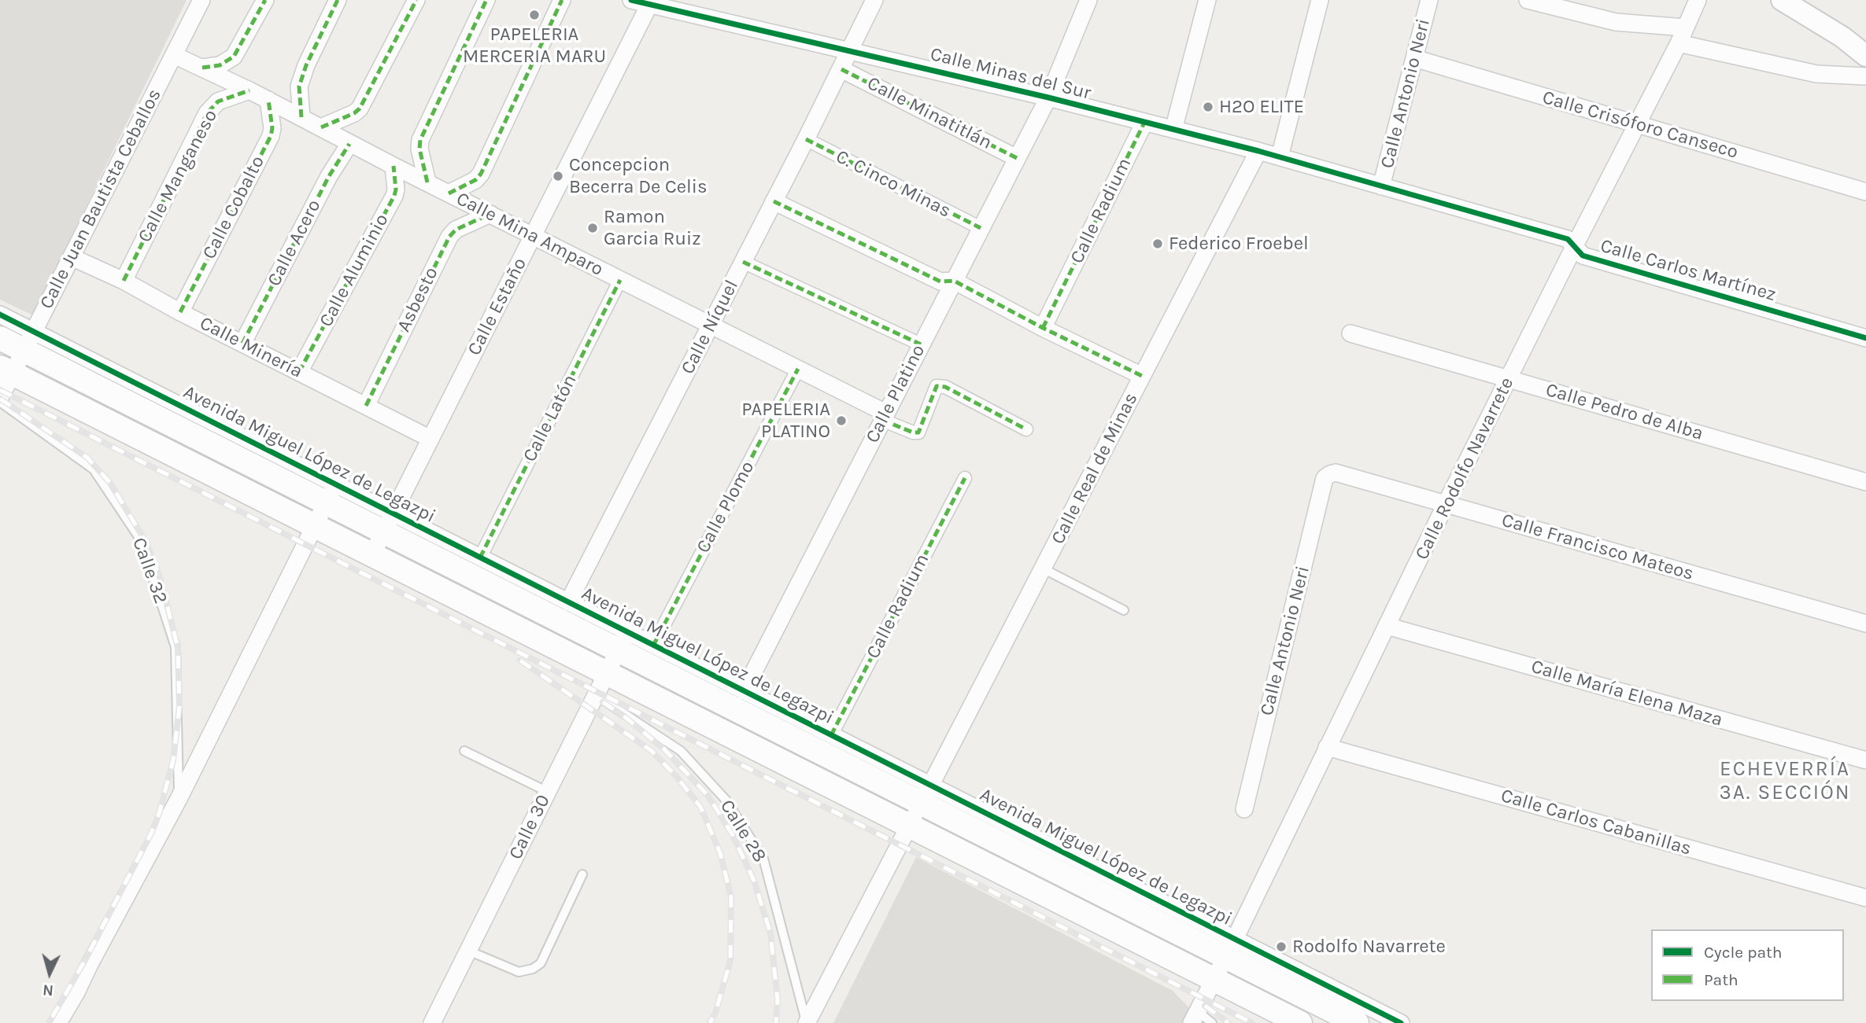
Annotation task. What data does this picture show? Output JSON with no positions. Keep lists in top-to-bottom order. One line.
{"streets":{"main road":["Avenida Miguel López de Legazpi"],"street":["Calle Minas del Sur","Calle Antonio Neri","Calle Minatitlán","Calle Crisóforo Canseco","Calle Manganeso","C. Cinco Minas","Calle Juan Bautista Ceballos","Calle Cobalto","Calle Radium","Calle Mina Amparo","Calle Acero","Calle Aluminio","Calle Carlos Martínez","Asbesto","Calle Estaño","Calle Níquel","Calle Minería","Calle Platino","Calle Pedro de Alba","Calle Latón","Calle Real de Minas","Calle Rodolfo Navarrete","Calle Plomo","Calle Francisco Mateos","Calle 32","Calle María Elena Maza","Calle Carlos Cabanillas","Calle 30","Calle 28"]},"crossings":[["Calle Minas del Sur","Calle Antonio Neri"],["Calle Minas del Sur","Calle Radium"],["Calle Minas del Sur","Calle Carlos Martínez"],["Calle Minas del Sur","Calle Estaño"],["Calle Minas del Sur","Calle Níquel"],["Calle Minas del Sur","Calle Platino"],["Calle Minas del Sur","Calle Real de Minas"],["Calle Antonio Neri","Calle Crisóforo Canseco"],["Calle Antonio Neri","Calle Carlos Martínez"],["Calle Antonio Neri","Calle Francisco Mateos"],["Calle Minatitlán","Calle Níquel"],["Calle Minatitlán","Calle Platino"],["Calle Crisóforo Canseco","Calle Rodolfo Navarrete"],["Calle Manganeso","Calle Mina Amparo"],["Calle Manganeso","Calle Minería"],["C. Cinco Minas","Calle Níquel"],["C. Cinco Minas","Calle Platino"],["Calle Juan Bautista Ceballos","Calle Mina Amparo"],["Calle Juan Bautista Ceballos","Calle Minería"],["Calle Juan Bautista Ceballos","Avenida Miguel López de Legazpi"],["Calle Juan Bautista Ceballos","Calle 32"],["Calle Cobalto","Calle Mina Amparo"],["Calle Cobalto","Calle Minería"],["Calle Radium","Avenida Miguel López de Legazpi"],["Calle Mina Amparo","Calle Acero"],["Calle Mina Amparo","Calle Aluminio"],["Calle Mina Amparo","Asbesto"],["Calle Mina Amparo","Calle Estaño"],["Calle Mina Amparo","Calle Níquel"],["Calle Mina Amparo","Calle Platino"],["Calle Mina Amparo","Calle Latón"],["Calle Mina Amparo","Calle Plomo"],["Calle Acero","Calle Minería"],["Calle Aluminio","Calle Minería"],["Calle Carlos Martínez","Calle Rodolfo Navarrete"],["Asbesto","Calle Minería"],["Calle Estaño","Calle Minería"],["Calle Estaño","Avenida Miguel López de Legazpi"],["Calle Níquel","Avenida Miguel López de Legazpi"],["Calle Platino","Avenida Miguel López de Legazpi"],["Calle Pedro de Alba","Calle Rodolfo Navarrete"],["Calle Latón","Avenida Miguel López de Legazpi"],["Avenida Miguel López de Legazpi","Calle Real de Minas"],["Avenida Miguel López de Legazpi","Calle Rodolfo Navarrete"],["Avenida Miguel López de Legazpi","Calle Plomo"],["Avenida Miguel López de Legazpi","Calle 32"],["Avenida Miguel López de Legazpi","Calle 30"],["Calle Real de Minas","Calle 28"],["Calle Rodolfo Navarrete","Calle Francisco Mateos"],["Calle Rodolfo Navarrete","Calle María Elena Maza"],["Calle Rodolfo Navarrete","Calle Carlos Cabanillas"],["Calle 30","Calle 28"]],"districts":["ECHEVERRÍA 3A. SECCIÓN"],"places":["PAPELERIA MERCERIA MARU","H2O ELITE","Concepcion Becerra De Celis","Ramon Garcia Ruiz","Federico Froebel","PAPELERIA PLATINO","Rodolfo Navarrete"],"legend":["Cycle path","Path"],"north":"bottom"}
